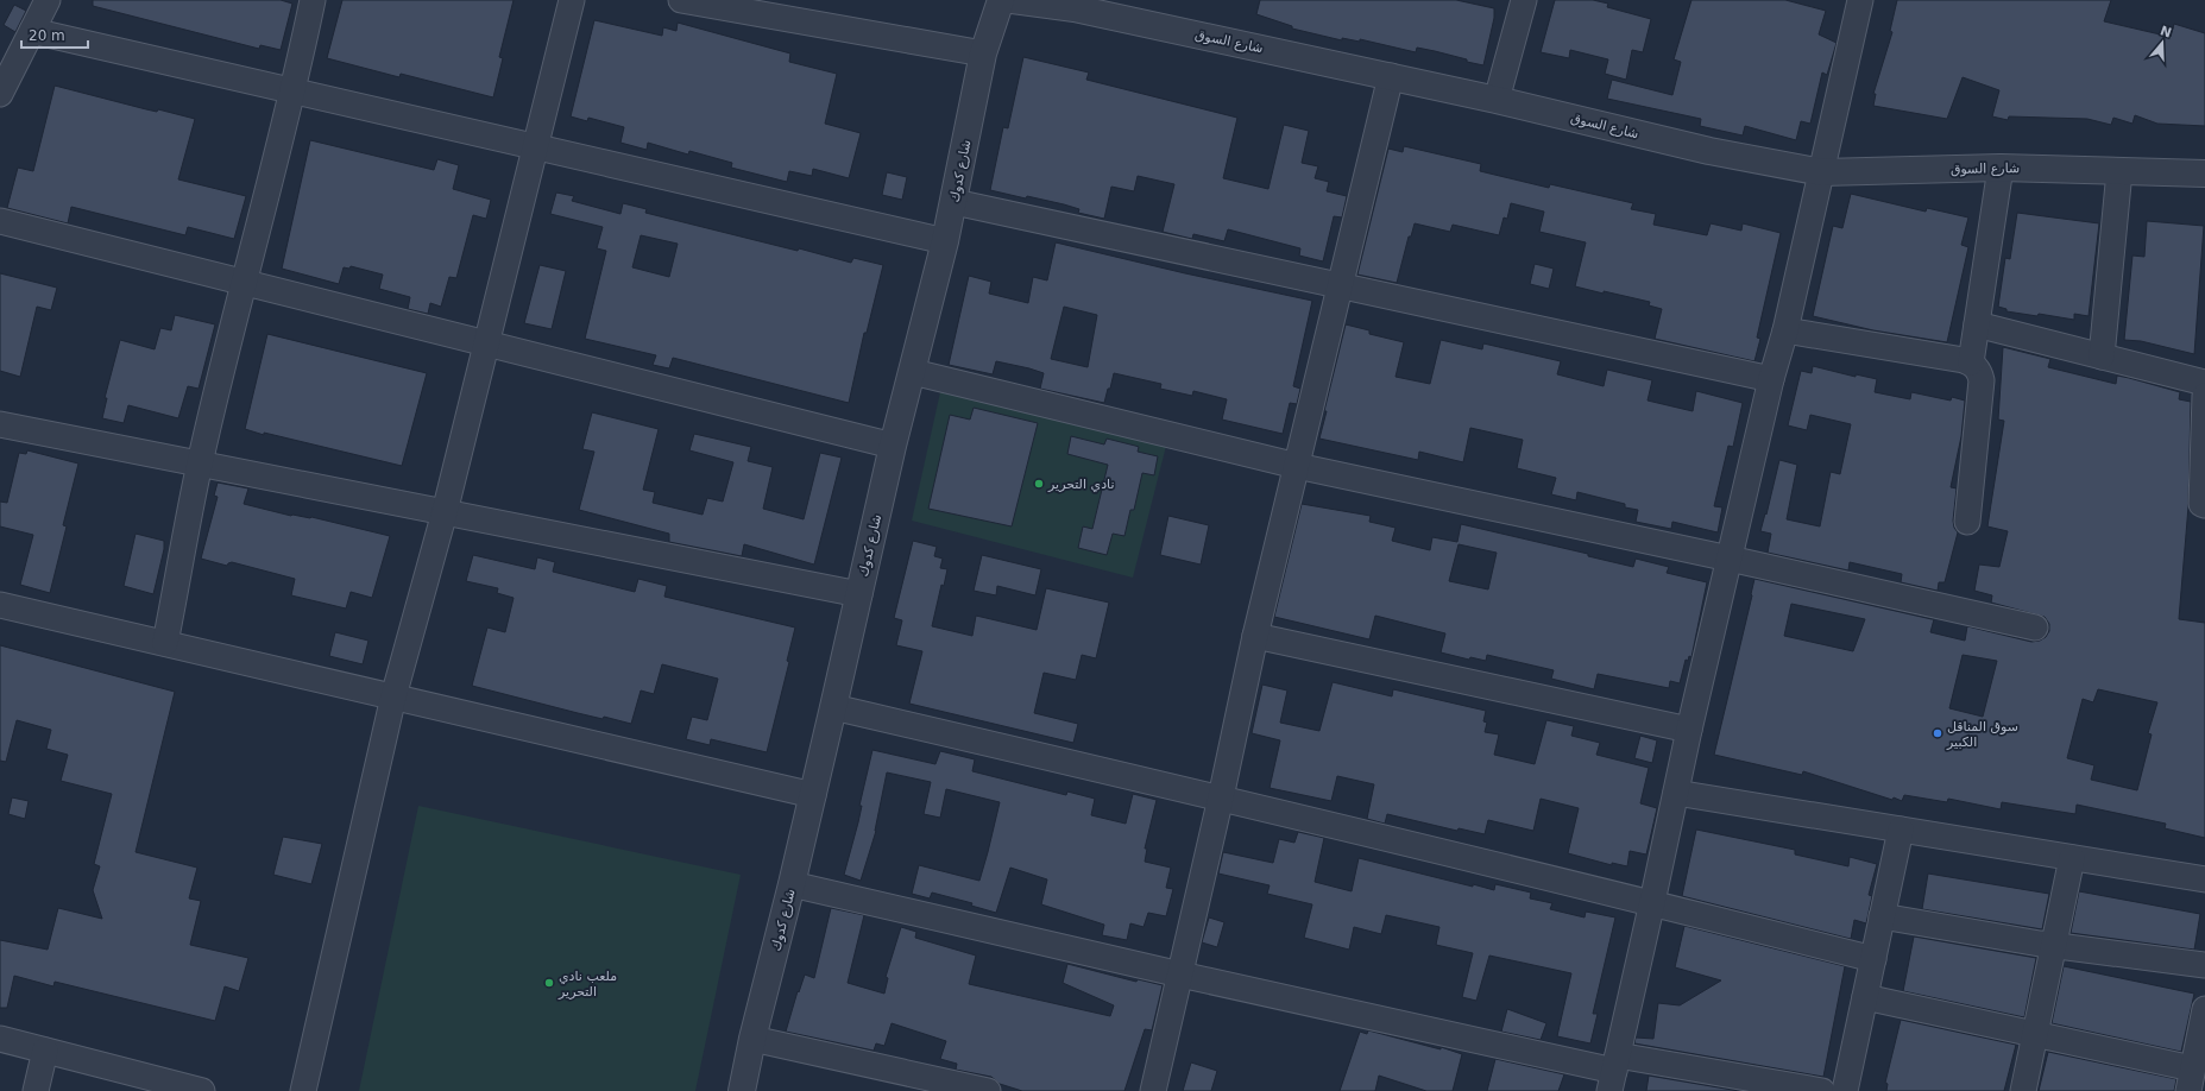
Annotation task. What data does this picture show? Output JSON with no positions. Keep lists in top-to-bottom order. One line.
{"streets":{"street":["شارع السوق","شارع كدوك"]},"places":["نادي التحرير","سوق المناقل الكبير","ملعب نادي التحرير"],"scale_bar":"20 m","north":"top"}
